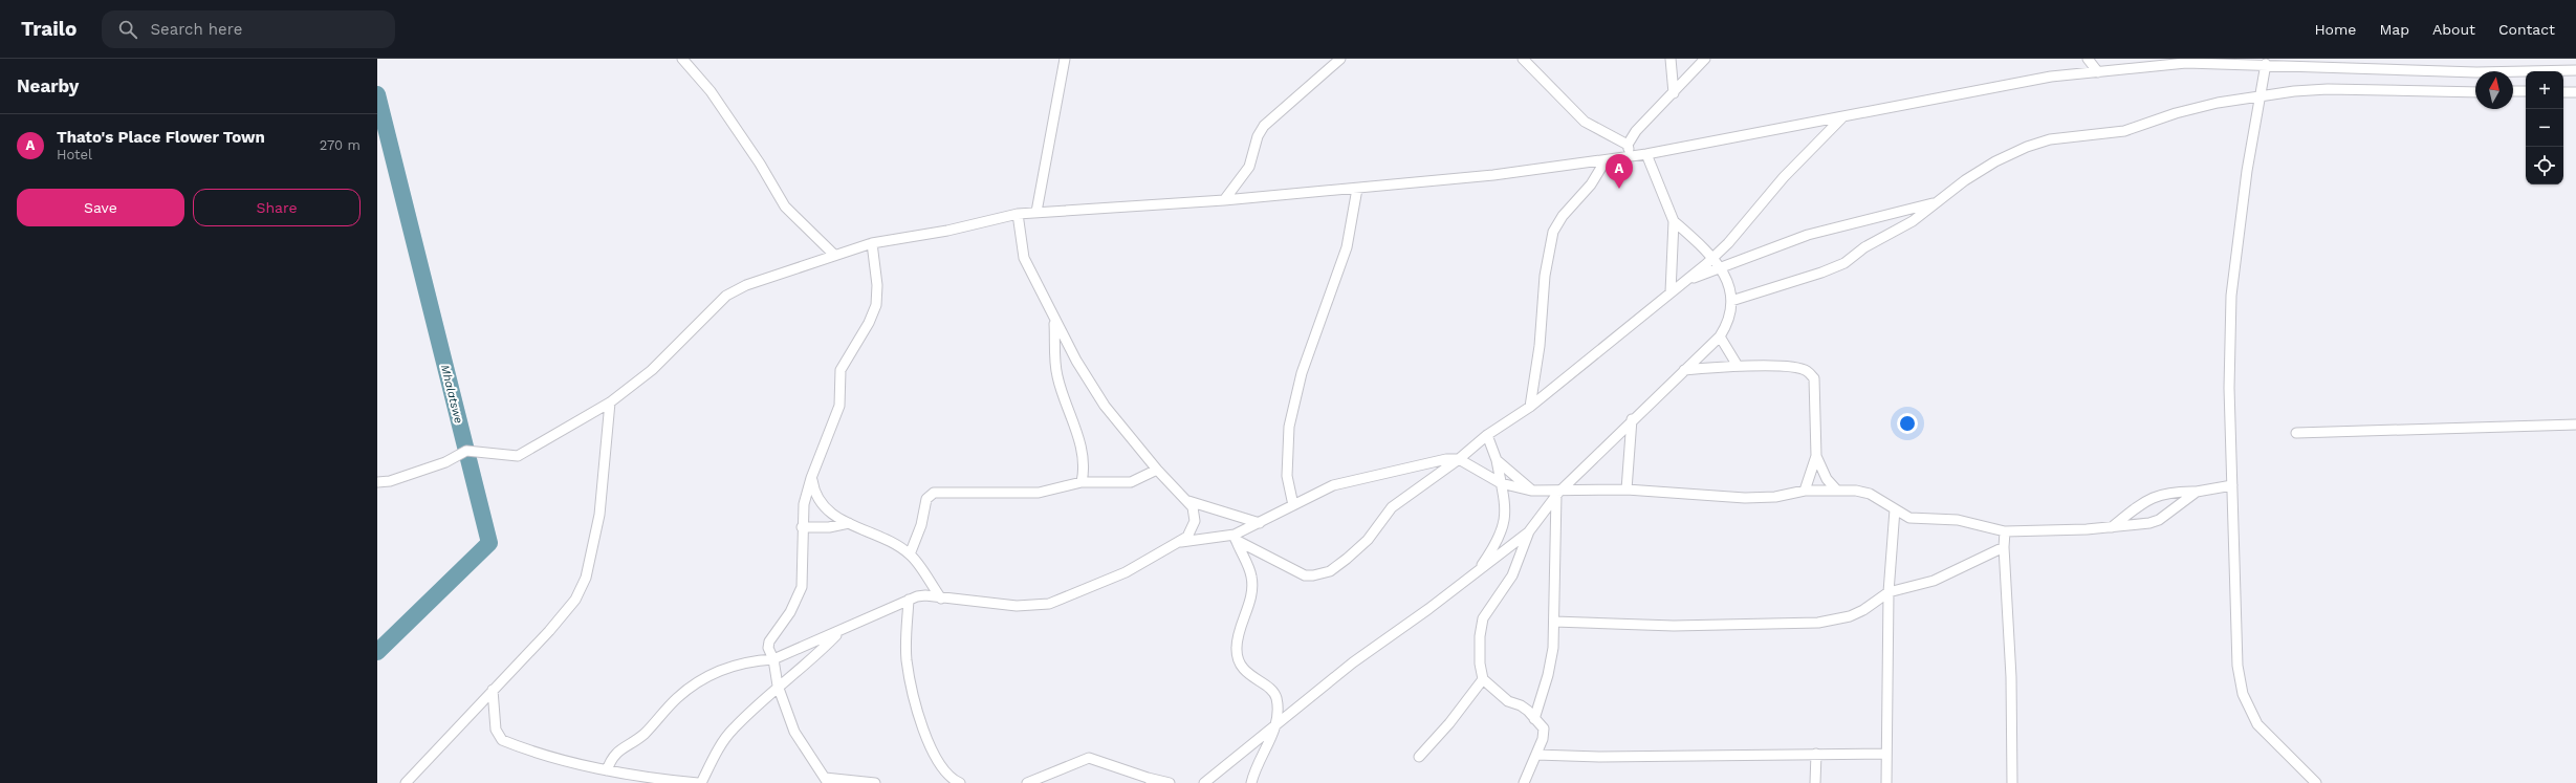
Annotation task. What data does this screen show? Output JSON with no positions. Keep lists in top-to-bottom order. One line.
{"water":["Mhalatswe"],"north":"top","page":{"header":"Trailo","search":"Search here","nav":["Home","Map","About","Contact"],"heading":"Nearby","map_buttons":["+","−"],"list":[{"mark":"A","name":"Thato's Place Flower Town","note":"Hotel","value":"270 m"}],"pins":"A","buttons":["Save","Share"]}}
